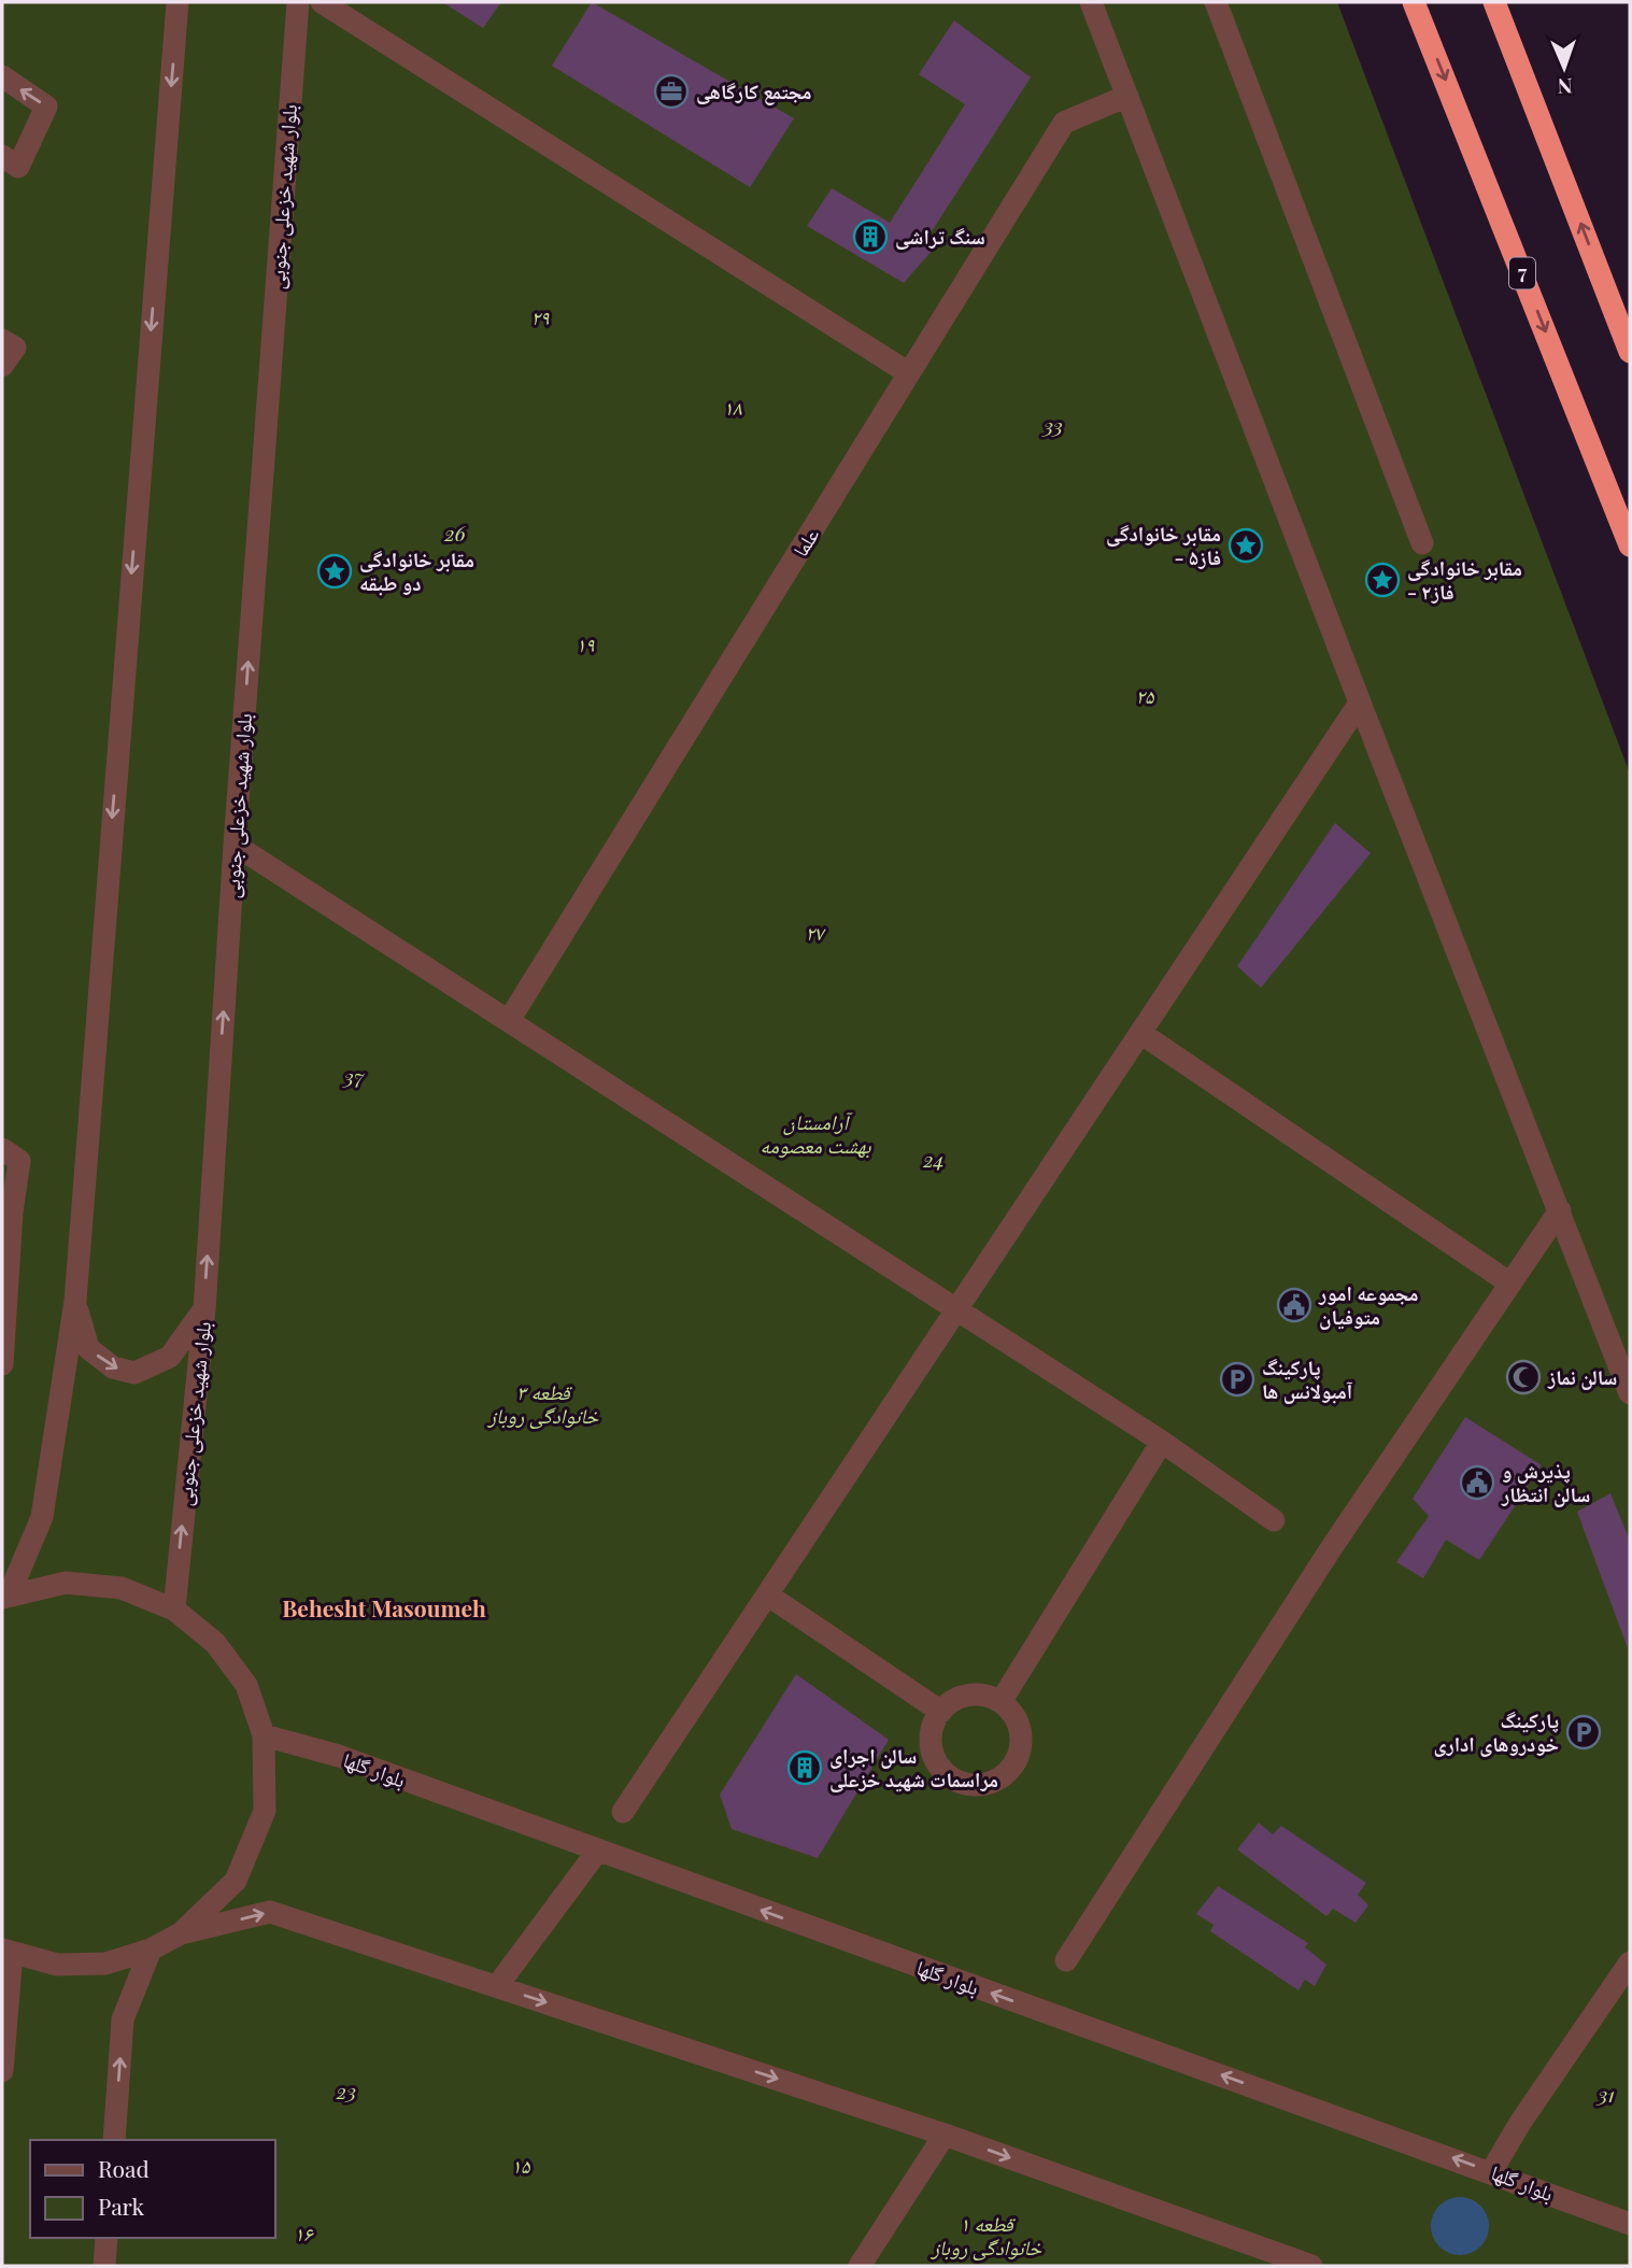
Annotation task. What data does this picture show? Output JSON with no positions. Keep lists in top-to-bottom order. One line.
{"streets":{"highway":["7"],"lane":["بلوار شهید خزعلی جنوبی","علما","بلوار گلها"]},"districts":["Behesht Masoumeh"],"parks":["۲۹","۱۸","33","26","۱۹","۲۵","۲۷","37","آرامستان بهشت معصومه","24","قطعه ۳ خانوادگی روباز","23","31","۱۵","قطعه ۱ خانوادگی روباز","۱۶"],"places":{"office":["مجتمع کارگاهی"],"building":["سنگ تراشی","سالن اجرای مراسمات شهید خزعلی"],"place":["مقابر خانوادگی - فاز۵","مقابر خانوادگی دو طبقه","مقابر خانوادگی - فاز۲"],"public building":["مجموعه امور متوفیان","پذیرش و سالن انتظار"],"mosque":["سالن نماز"],"parking":["پارکینگ آمبولانس ها","پارکینگ خودروهای اداری"]},"legend":["Road","Park"],"north":"bottom"}
